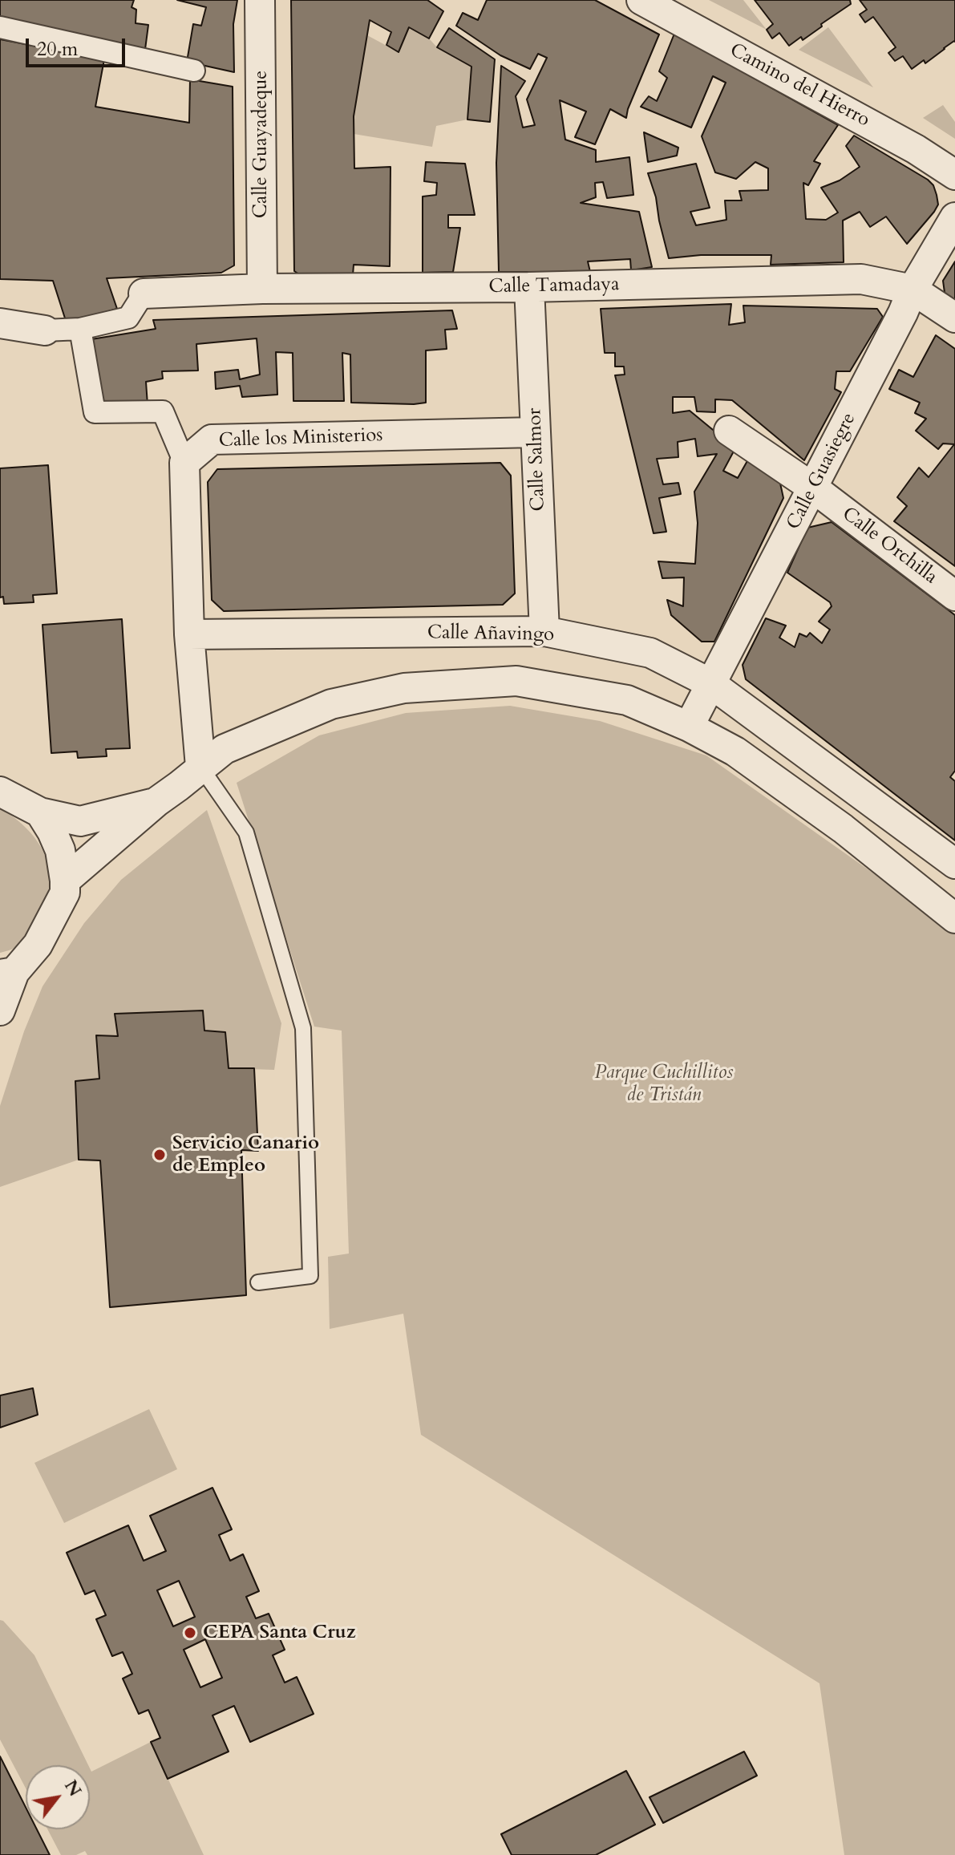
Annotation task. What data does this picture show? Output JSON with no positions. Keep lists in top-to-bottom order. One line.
{"streets":{"street":["Camino del Hierro","Calle Guayadeque","Calle Tamadaya","Calle los Ministerios","Calle Salmor","Calle Guasiegre","Calle Orchilla","Calle Añavingo"]},"crossings":[["Calle Guayadeque","Calle Tamadaya"],["Calle Tamadaya","Calle Salmor"],["Calle Tamadaya","Calle Guasiegre"],["Calle los Ministerios","Calle Salmor"],["Calle Salmor","Calle Añavingo"],["Calle Guasiegre","Calle Orchilla"],["Calle Guasiegre","Calle Añavingo"]],"parks":["Parque Cuchillitos de Tristán"],"places":["Servicio Canario de Empleo","CEPA Santa Cruz"],"scale_bar":"20 m","north":"top right"}
